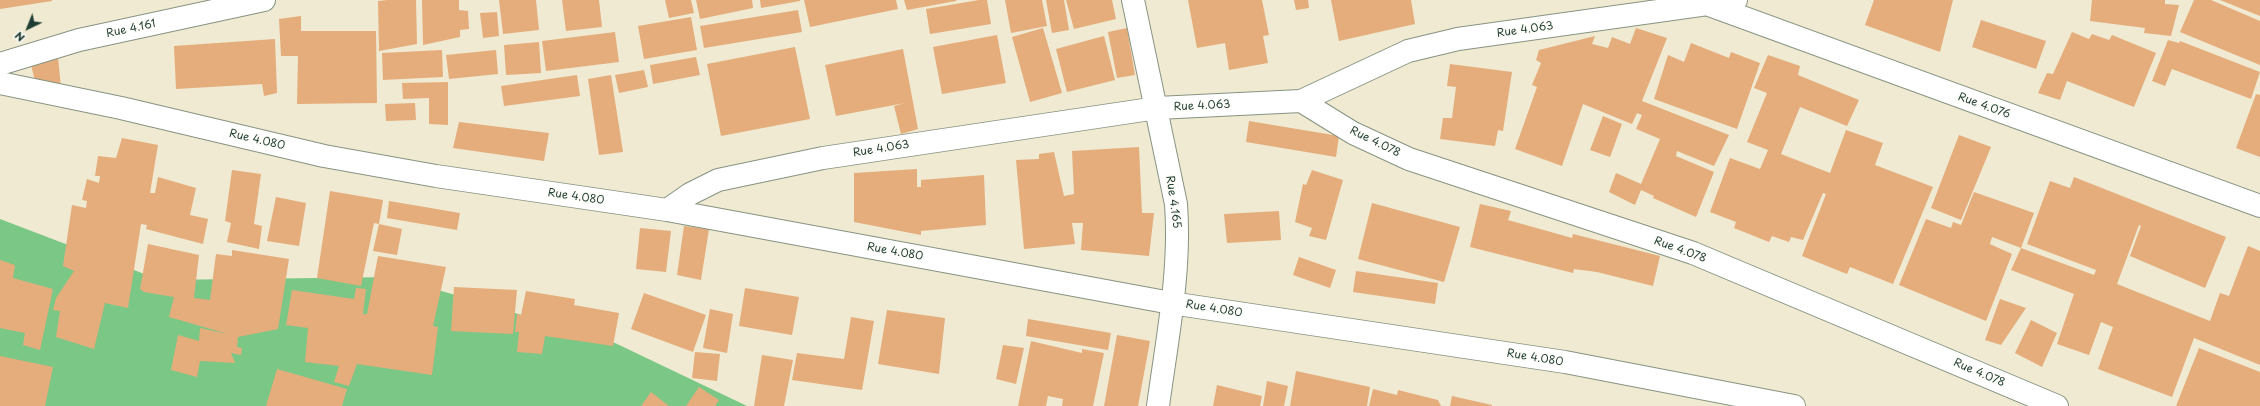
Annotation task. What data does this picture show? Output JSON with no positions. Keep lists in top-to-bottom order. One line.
{"streets":{"street":["Rue 4.161","Rue 4.063","Rue 4.076","Rue 4.080","Rue 4.078","Rue 4.165"]},"crossings":[["Rue 4.063","Rue 4.076"],["Rue 4.063","Rue 4.080"],["Rue 4.063","Rue 4.078"],["Rue 4.063","Rue 4.165"],["Rue 4.080","Rue 4.165"]],"north":"bottom left"}
